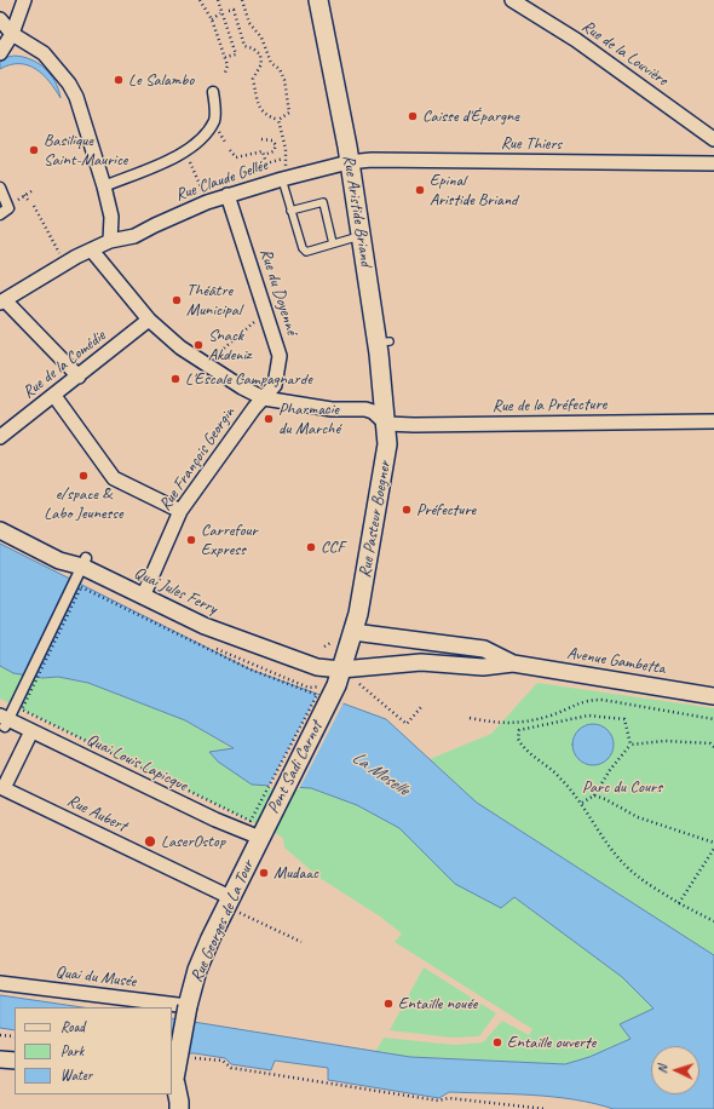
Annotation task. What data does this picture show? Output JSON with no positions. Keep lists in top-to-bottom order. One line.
{"streets":{"main road":["Rue Aristide Briand","Rue Pasteur Boegner","Pont Sadi Carnot","Rue Georges de La Tour"],"street":["Rue de la Louvière","Rue Thiers","Rue Claude Gellée","Rue du Doyenné","Rue de la Comédie","Rue de la Préfecture","Rue François Georgin","Quai Jules Ferry","Avenue Gambetta","Quai Louis Lapicque","Rue Aubert","Quai du Musée"]},"crossings":[["Rue Thiers","Rue Claude Gellée"],["Rue Thiers","Rue Aristide Briand"],["Rue Claude Gellée","Rue Aristide Briand"],["Rue Claude Gellée","Rue du Doyenné"],["Rue Aristide Briand","Rue de la Préfecture"],["Rue Aristide Briand","Rue Pasteur Boegner"],["Rue du Doyenné","Rue François Georgin"],["Rue de la Préfecture","Rue Pasteur Boegner"],["Rue François Georgin","Quai Jules Ferry"],["Rue Pasteur Boegner","Quai Jules Ferry"],["Rue Pasteur Boegner","Avenue Gambetta"],["Rue Pasteur Boegner","Pont Sadi Carnot"],["Quai Jules Ferry","Avenue Gambetta"],["Quai Jules Ferry","Pont Sadi Carnot"],["Avenue Gambetta","Pont Sadi Carnot"],["Quai Louis Lapicque","Pont Sadi Carnot"],["Quai Louis Lapicque","Rue Georges de La Tour"],["Pont Sadi Carnot","Rue Georges de La Tour"],["Rue Aubert","Rue Georges de La Tour"],["Rue Georges de La Tour","Quai du Musée"]],"water":["La Moselle"],"parks":["Parc du Cours"],"places":["Le Salambo","Caisse d'Épargne","Basilique Saint-Maurice","Epinal Aristide Briand","Théâtre Municipal","Snack Akdeniz","L'Escale Campagnarde","Pharmacie du Marché","e/space & Labo Jeunesse","Préfecture","Carrefour Express","CCF","LaserOstop","Mudaac","Entaille nouée","Entaille ouverte"],"legend":["Road","Park","Water"],"north":"left"}
